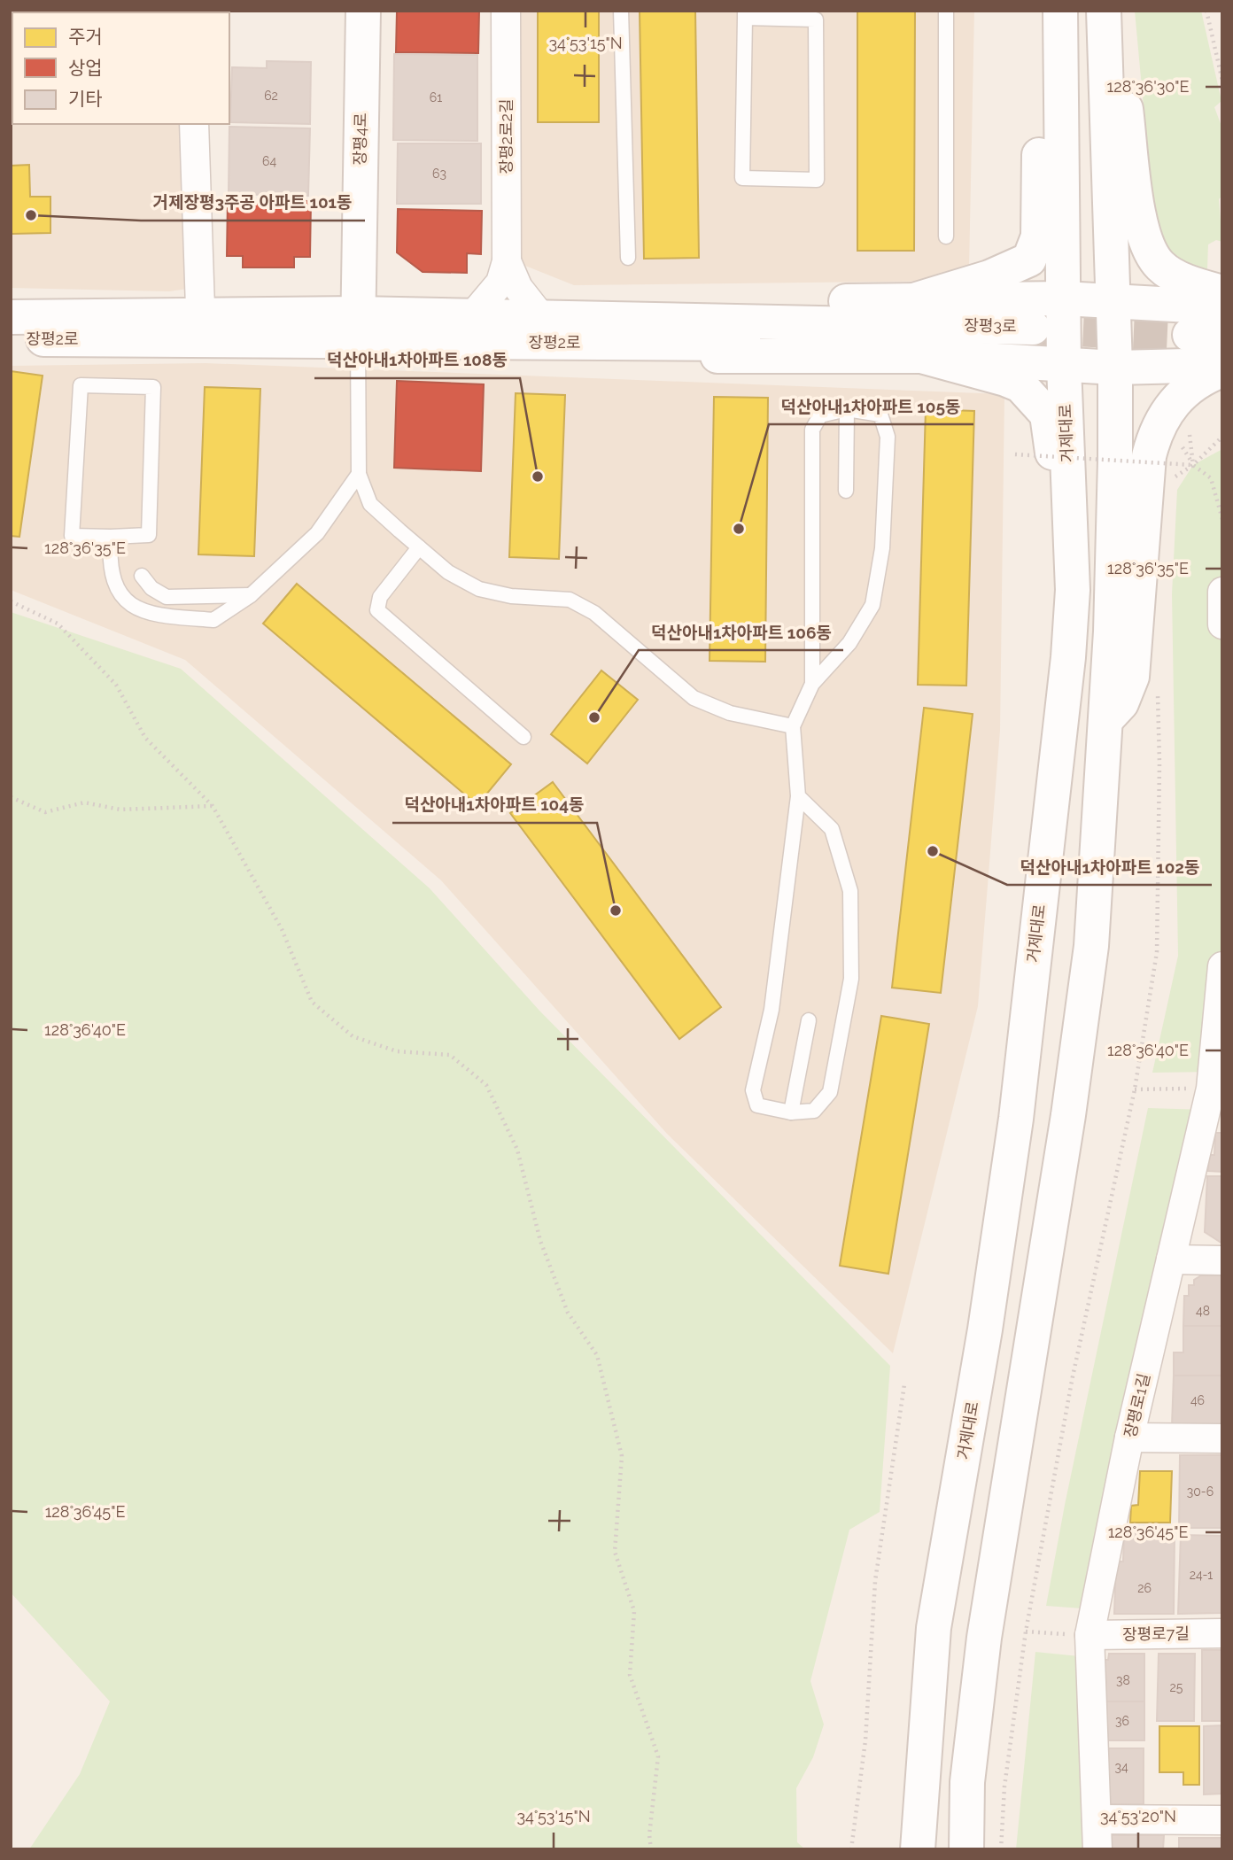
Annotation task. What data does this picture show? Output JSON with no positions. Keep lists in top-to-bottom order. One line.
{"streets":{"main road":["장평4로","장평3로","장평2로","거제대로"],"street":["장평2로2길","장평로1길","장평로7길"]},"crossings":[["장평4로","장평2로"],["장평로1길","장평로7길"]],"places":["거제장평3주공 아파트 101동","덕산아내1차아파트 108동","덕산아내1차아파트 105동","덕산아내1차아파트 106동","덕산아내1차아파트 102동","덕산아내1차아파트 104동"],"house_numbers":["62","61","64","63","48","46","30-6","24-1","26","38","25","36","34"],"legend":["주거","상업","기타"],"coordinates":["34°53'15\"N","128°36'30\"E","128°36'35\"E","128°36'40\"E","128°36'45\"E","34°53'20\"N"]}
